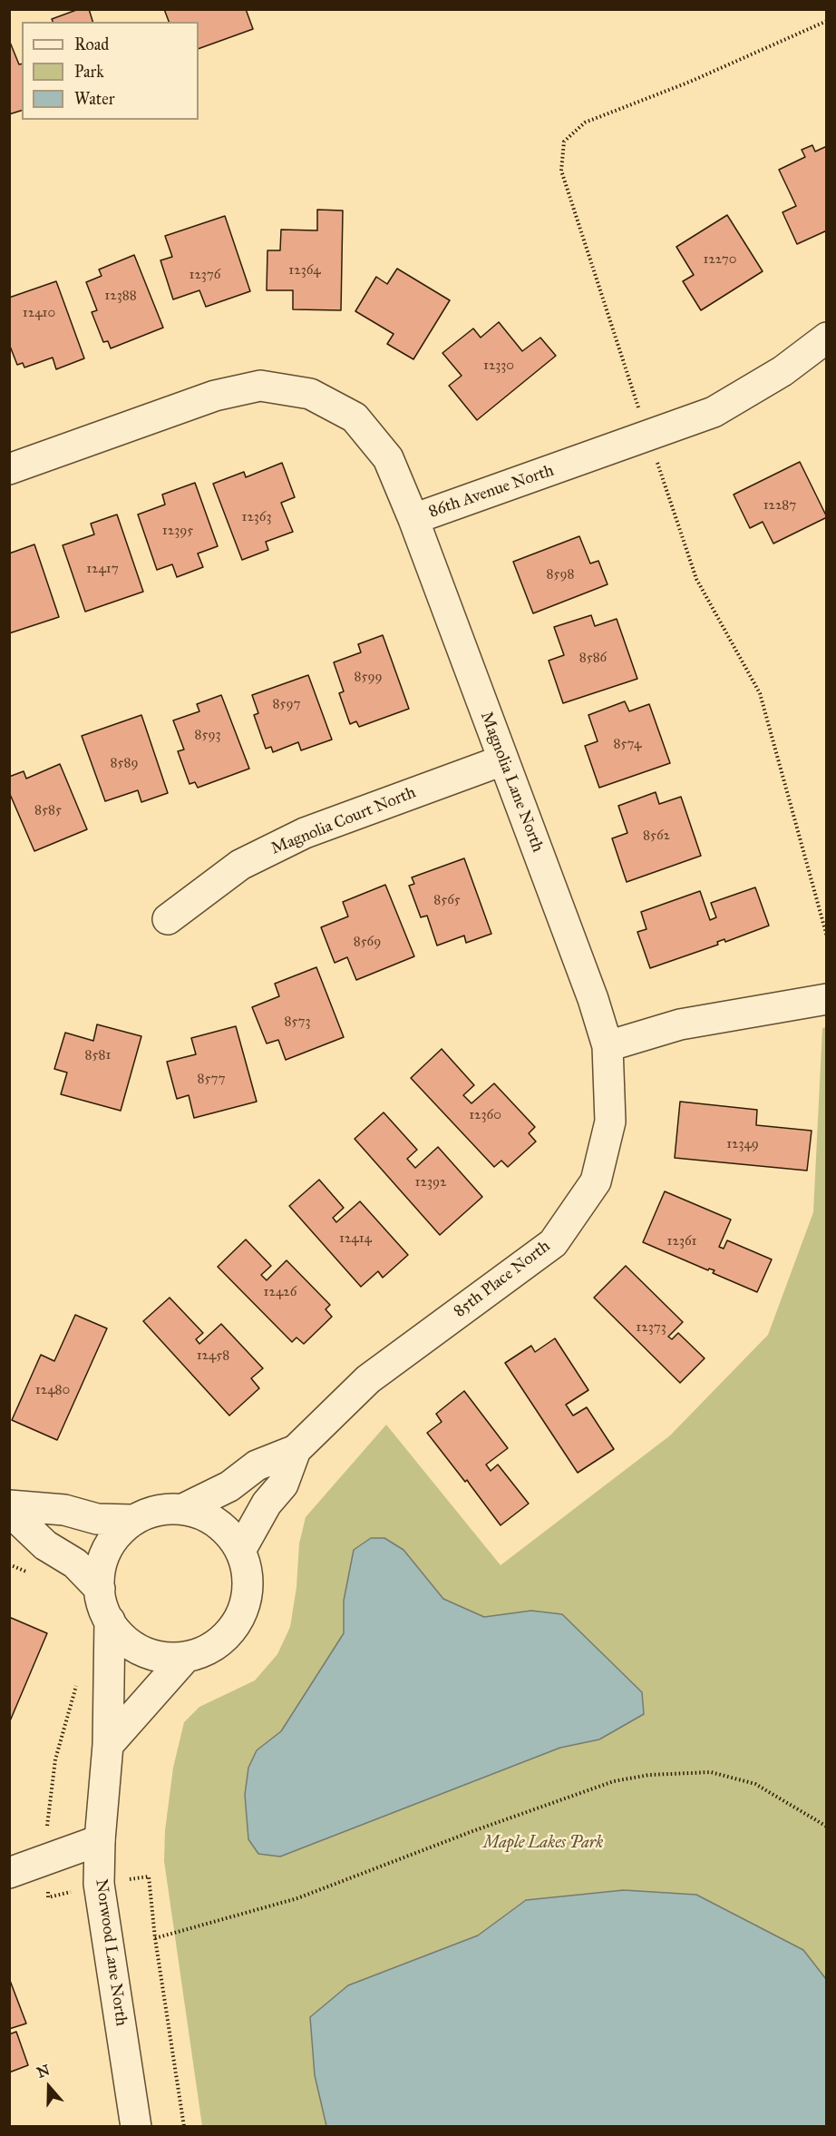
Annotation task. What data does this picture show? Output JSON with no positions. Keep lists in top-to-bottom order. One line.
{"streets":{"street":["86th Avenue North","Magnolia Lane North","Magnolia Court North","85th Place North","Norwood Lane North"]},"crossings":[["86th Avenue North","Magnolia Lane North"],["Magnolia Lane North","Magnolia Court North"],["Magnolia Lane North","85th Place North"],["85th Place North","Norwood Lane North"]],"parks":["Maple Lakes Park"],"house_numbers":["12270","12364","12376","12388","12410","12330","12287","12363","12395","12417","8598","8586","8599","8597","8593","8574","8589","8585","8562","8565","8569","8573","8581","8577","12360","12349","12392","12414","12361","12426","12373","12458","12480"],"legend":["Road","Park","Water"],"north":"top"}
